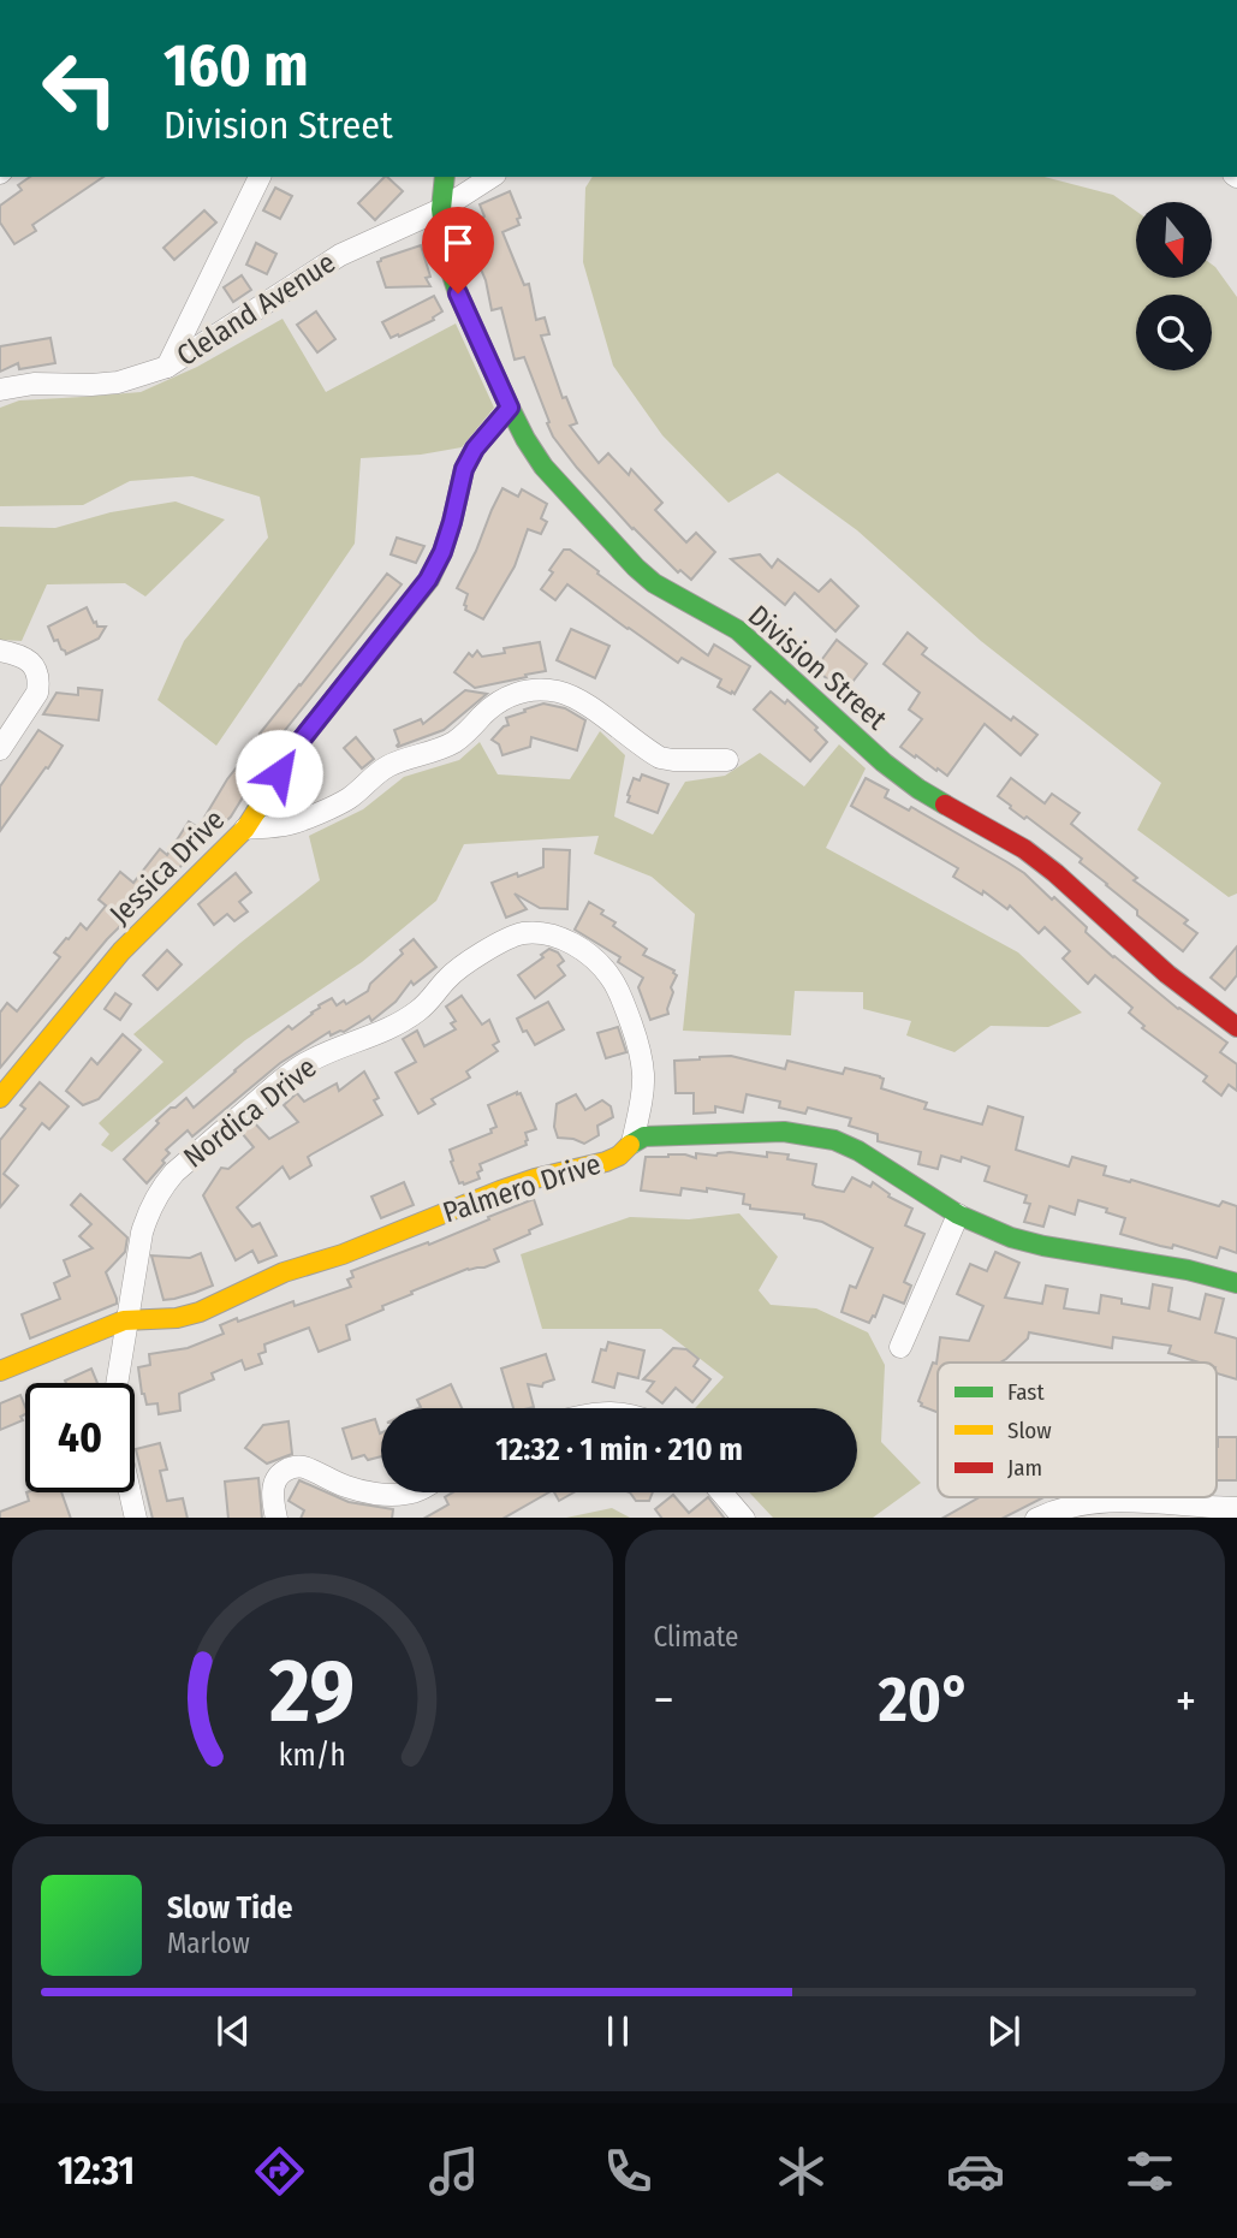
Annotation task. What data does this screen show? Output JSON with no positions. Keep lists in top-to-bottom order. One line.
{"streets":{"street":["Cleland Avenue","Division Street","Jessica Drive","Nordica Drive","Palmero Drive"]},"crossings":[["Cleland Avenue","Division Street"],["Division Street","Jessica Drive"],["Nordica Drive","Palmero Drive"]],"legend":["Fast","Slow","Jam"],"north":"bottom","page":{"turn":["160 m","Division Street"],"limit":"40","trip":"12:32 · 1 min · 210 m","tile":"Climate","heat":["−","20°","+"],"song":["Slow Tide","Marlow"],"tabs":"12:31","gauge":["29","km/h"]}}
